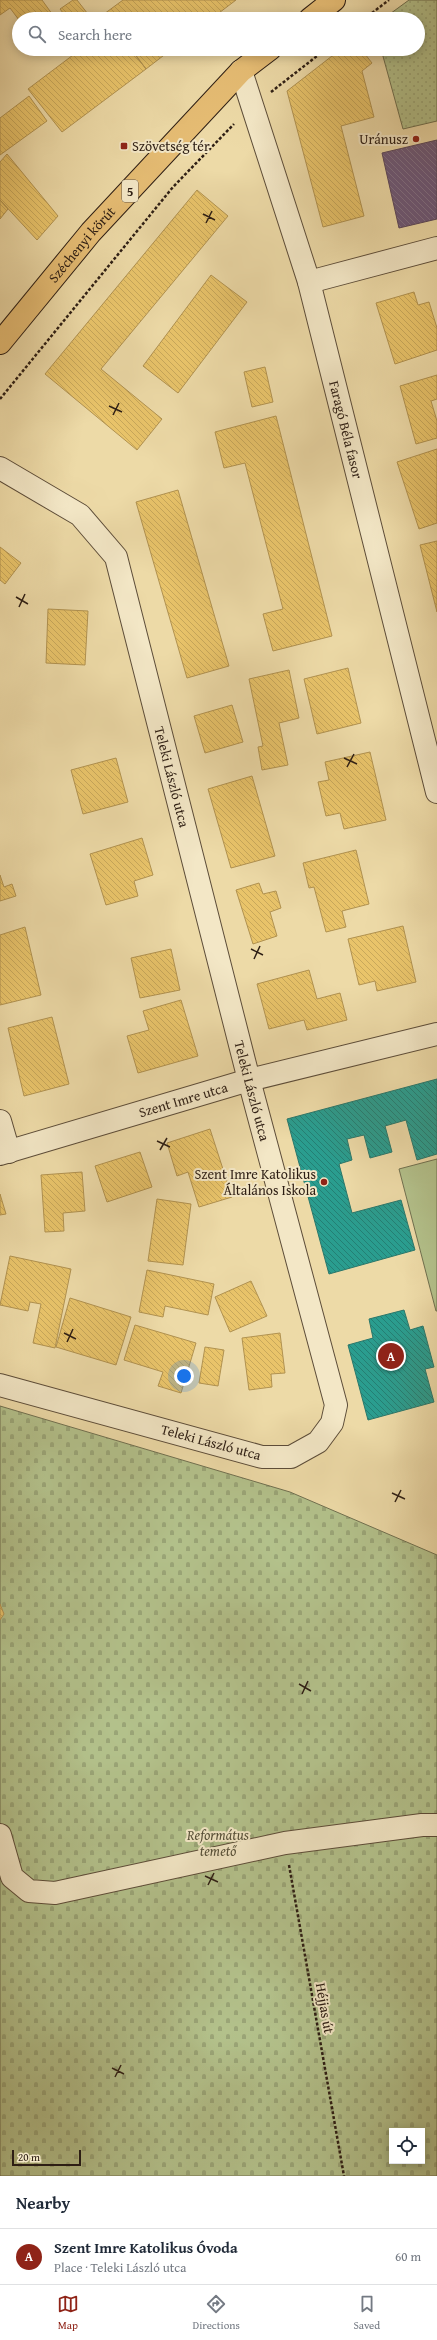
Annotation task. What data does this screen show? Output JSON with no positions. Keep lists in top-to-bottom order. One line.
{"streets":{"main road":["5","Széchenyi körút"],"street":["Faragó Béla fasor","Teleki László utca","Szent Imre utca"],"path":["Héjjas út"]},"crossings":[["Széchenyi körút","Faragó Béla fasor"],["Teleki László utca","Szent Imre utca"]],"parks":["Református temető"],"places":{"other":["Uránusz","Szent Imre Katolikus Általános Iskola"],"transit":["Szövetség tér"]},"scale_bar":"20 m","page":{"search":"Search here","pins":"A","scale":"20 m","heading":"Nearby","list":[{"mark":"A","name":"Szent Imre Katolikus Óvoda","note":"Place · Teleki László utca","value":"60 m"}],"nav":["Map","Directions","Saved"]}}
